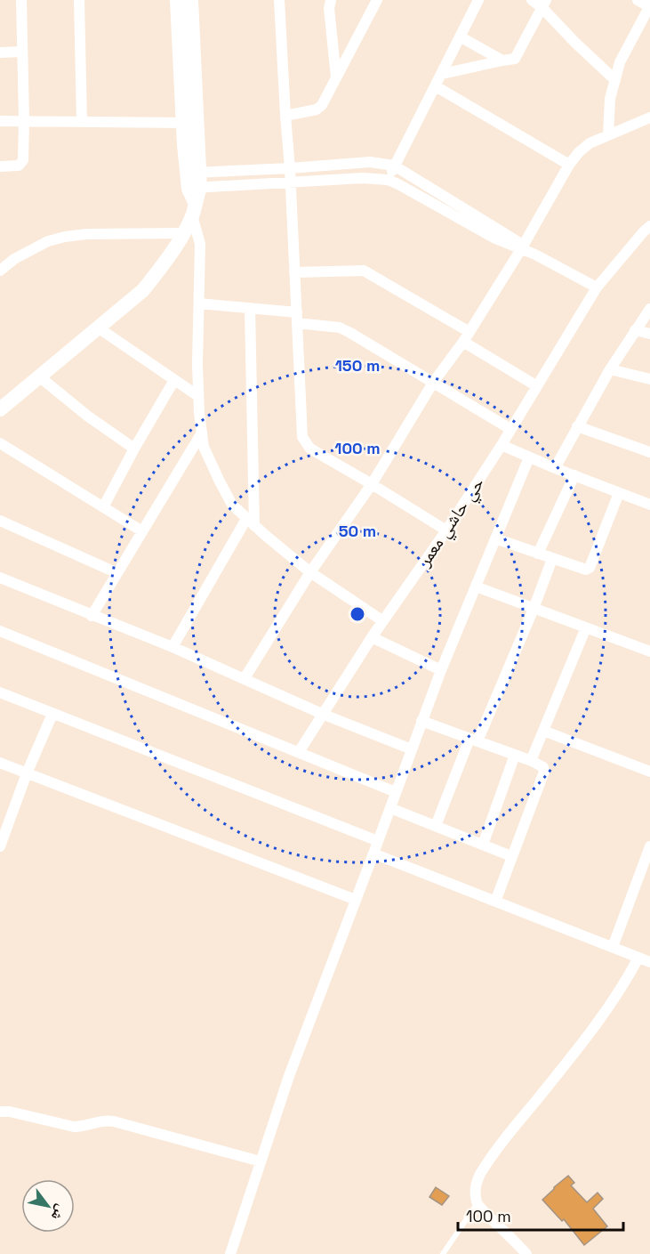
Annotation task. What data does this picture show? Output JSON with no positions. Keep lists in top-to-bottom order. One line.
{"streets":{"street":["حي حاشي معمر"]},"scale_bar":"100 m","north":"bottom right","rings":["150 m","100 m","50 m"]}
